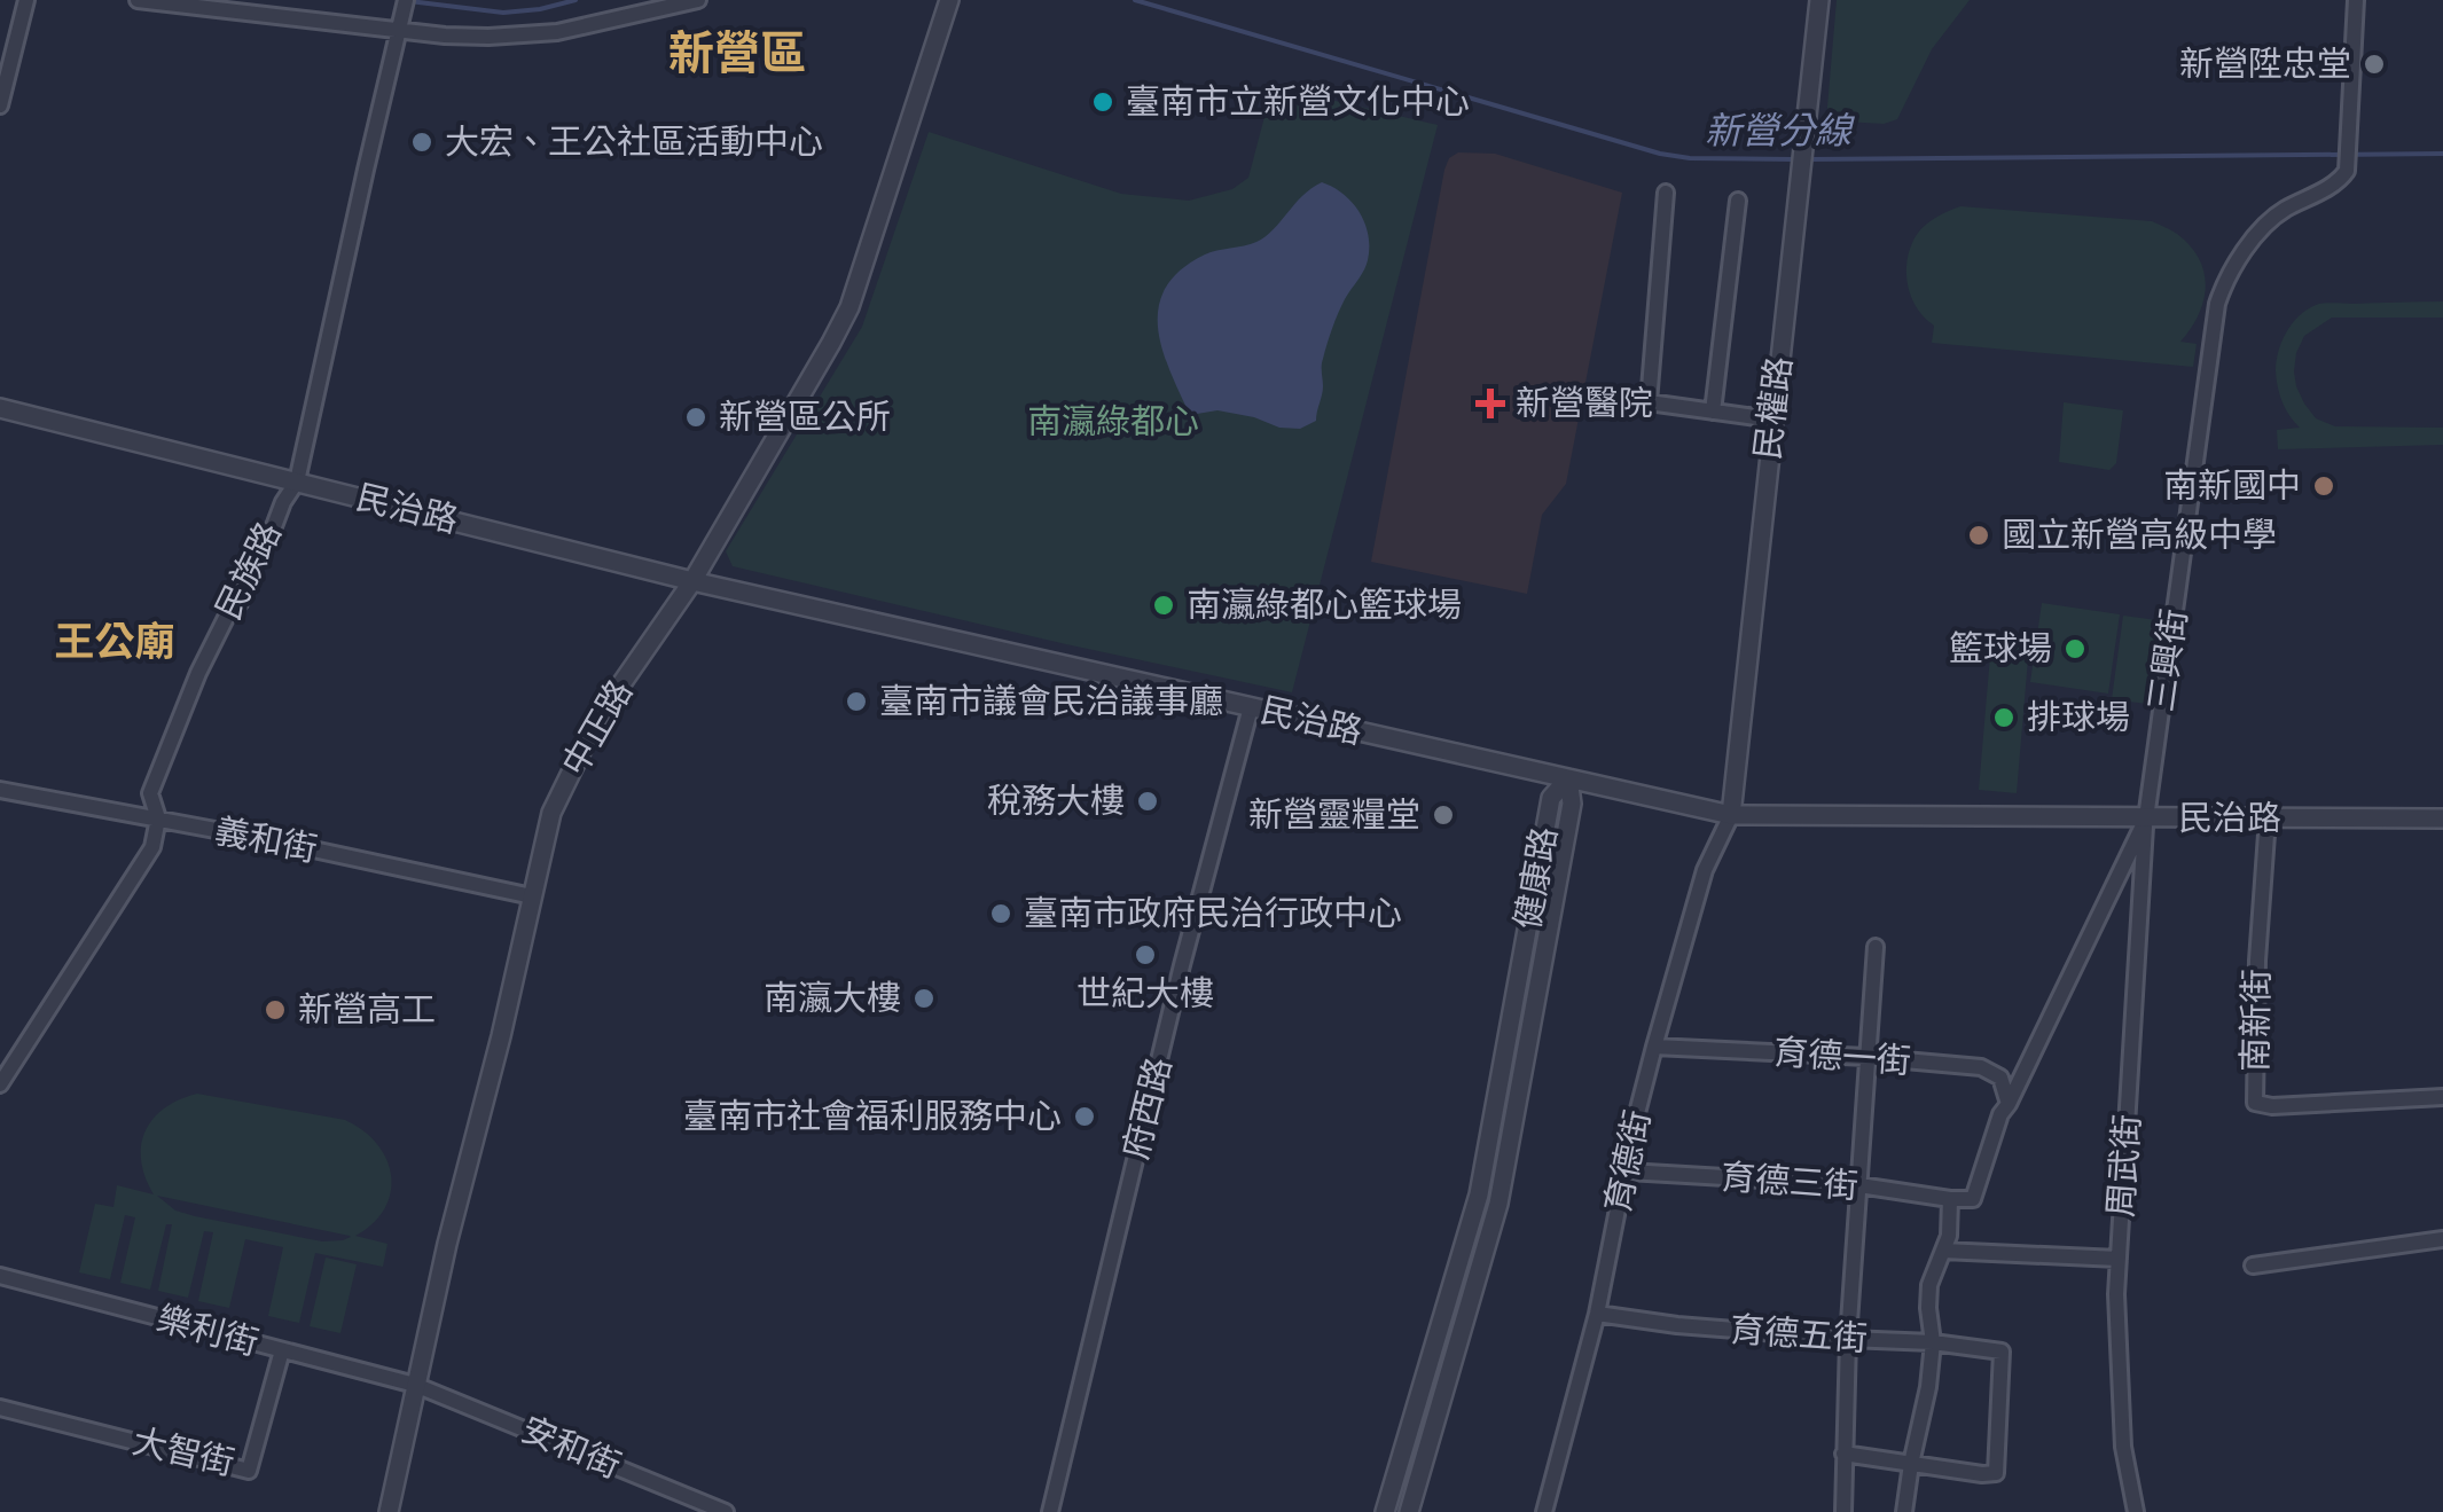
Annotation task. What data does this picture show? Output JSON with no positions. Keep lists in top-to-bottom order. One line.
{"streets":{"street":["民權路","民治路","民族路","三興街","中正路","義和街","健康路","南新街","育德一街","府西路","育德街","周武街","育德三街","樂利街","育德五街","安和街","大智街"]},"crossings":[["民權路","民治路"],["民權路","育德街"],["民治路","民族路"],["民治路","三興街"],["民治路","中正路"],["民治路","健康路"],["民治路","南新街"],["民治路","府西路"],["民治路","育德街"],["民治路","周武街"],["民族路","義和街"],["三興街","育德一街"],["三興街","周武街"],["三興街","育德三街"],["中正路","義和街"],["中正路","樂利街"],["中正路","安和街"],["育德一街","育德街"],["育德街","育德三街"],["育德街","育德五街"],["樂利街","安和街"],["樂利街","大智街"]],"districts":["新營區","王公廟"],"water":["新營分線"],"parks":["南瀛綠都心"],"places":{"other":["新營陞忠堂","臺南市立新營文化中心","大宏、王公社區活動中心","新營區公所","南新國中","國立新營高級中學","南瀛綠都心籃球場","籃球場","臺南市議會民治議事廳","排球場","稅務大樓","新營靈糧堂","臺南市政府民治行政中心","世紀大樓","南瀛大樓","新營高工","臺南市社會福利服務中心"],"health":["新營醫院"]}}
